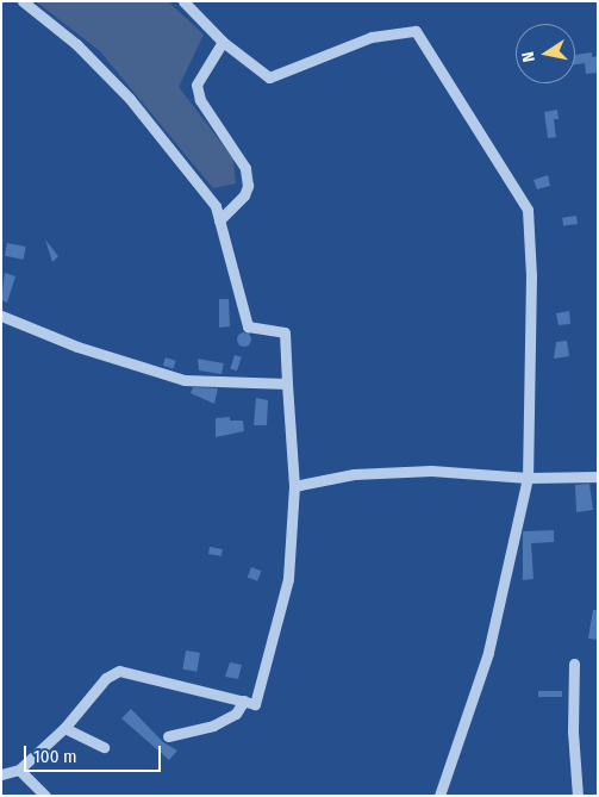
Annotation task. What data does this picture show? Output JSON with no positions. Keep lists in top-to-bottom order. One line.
{"scale_bar":"100 m","north":"left"}
